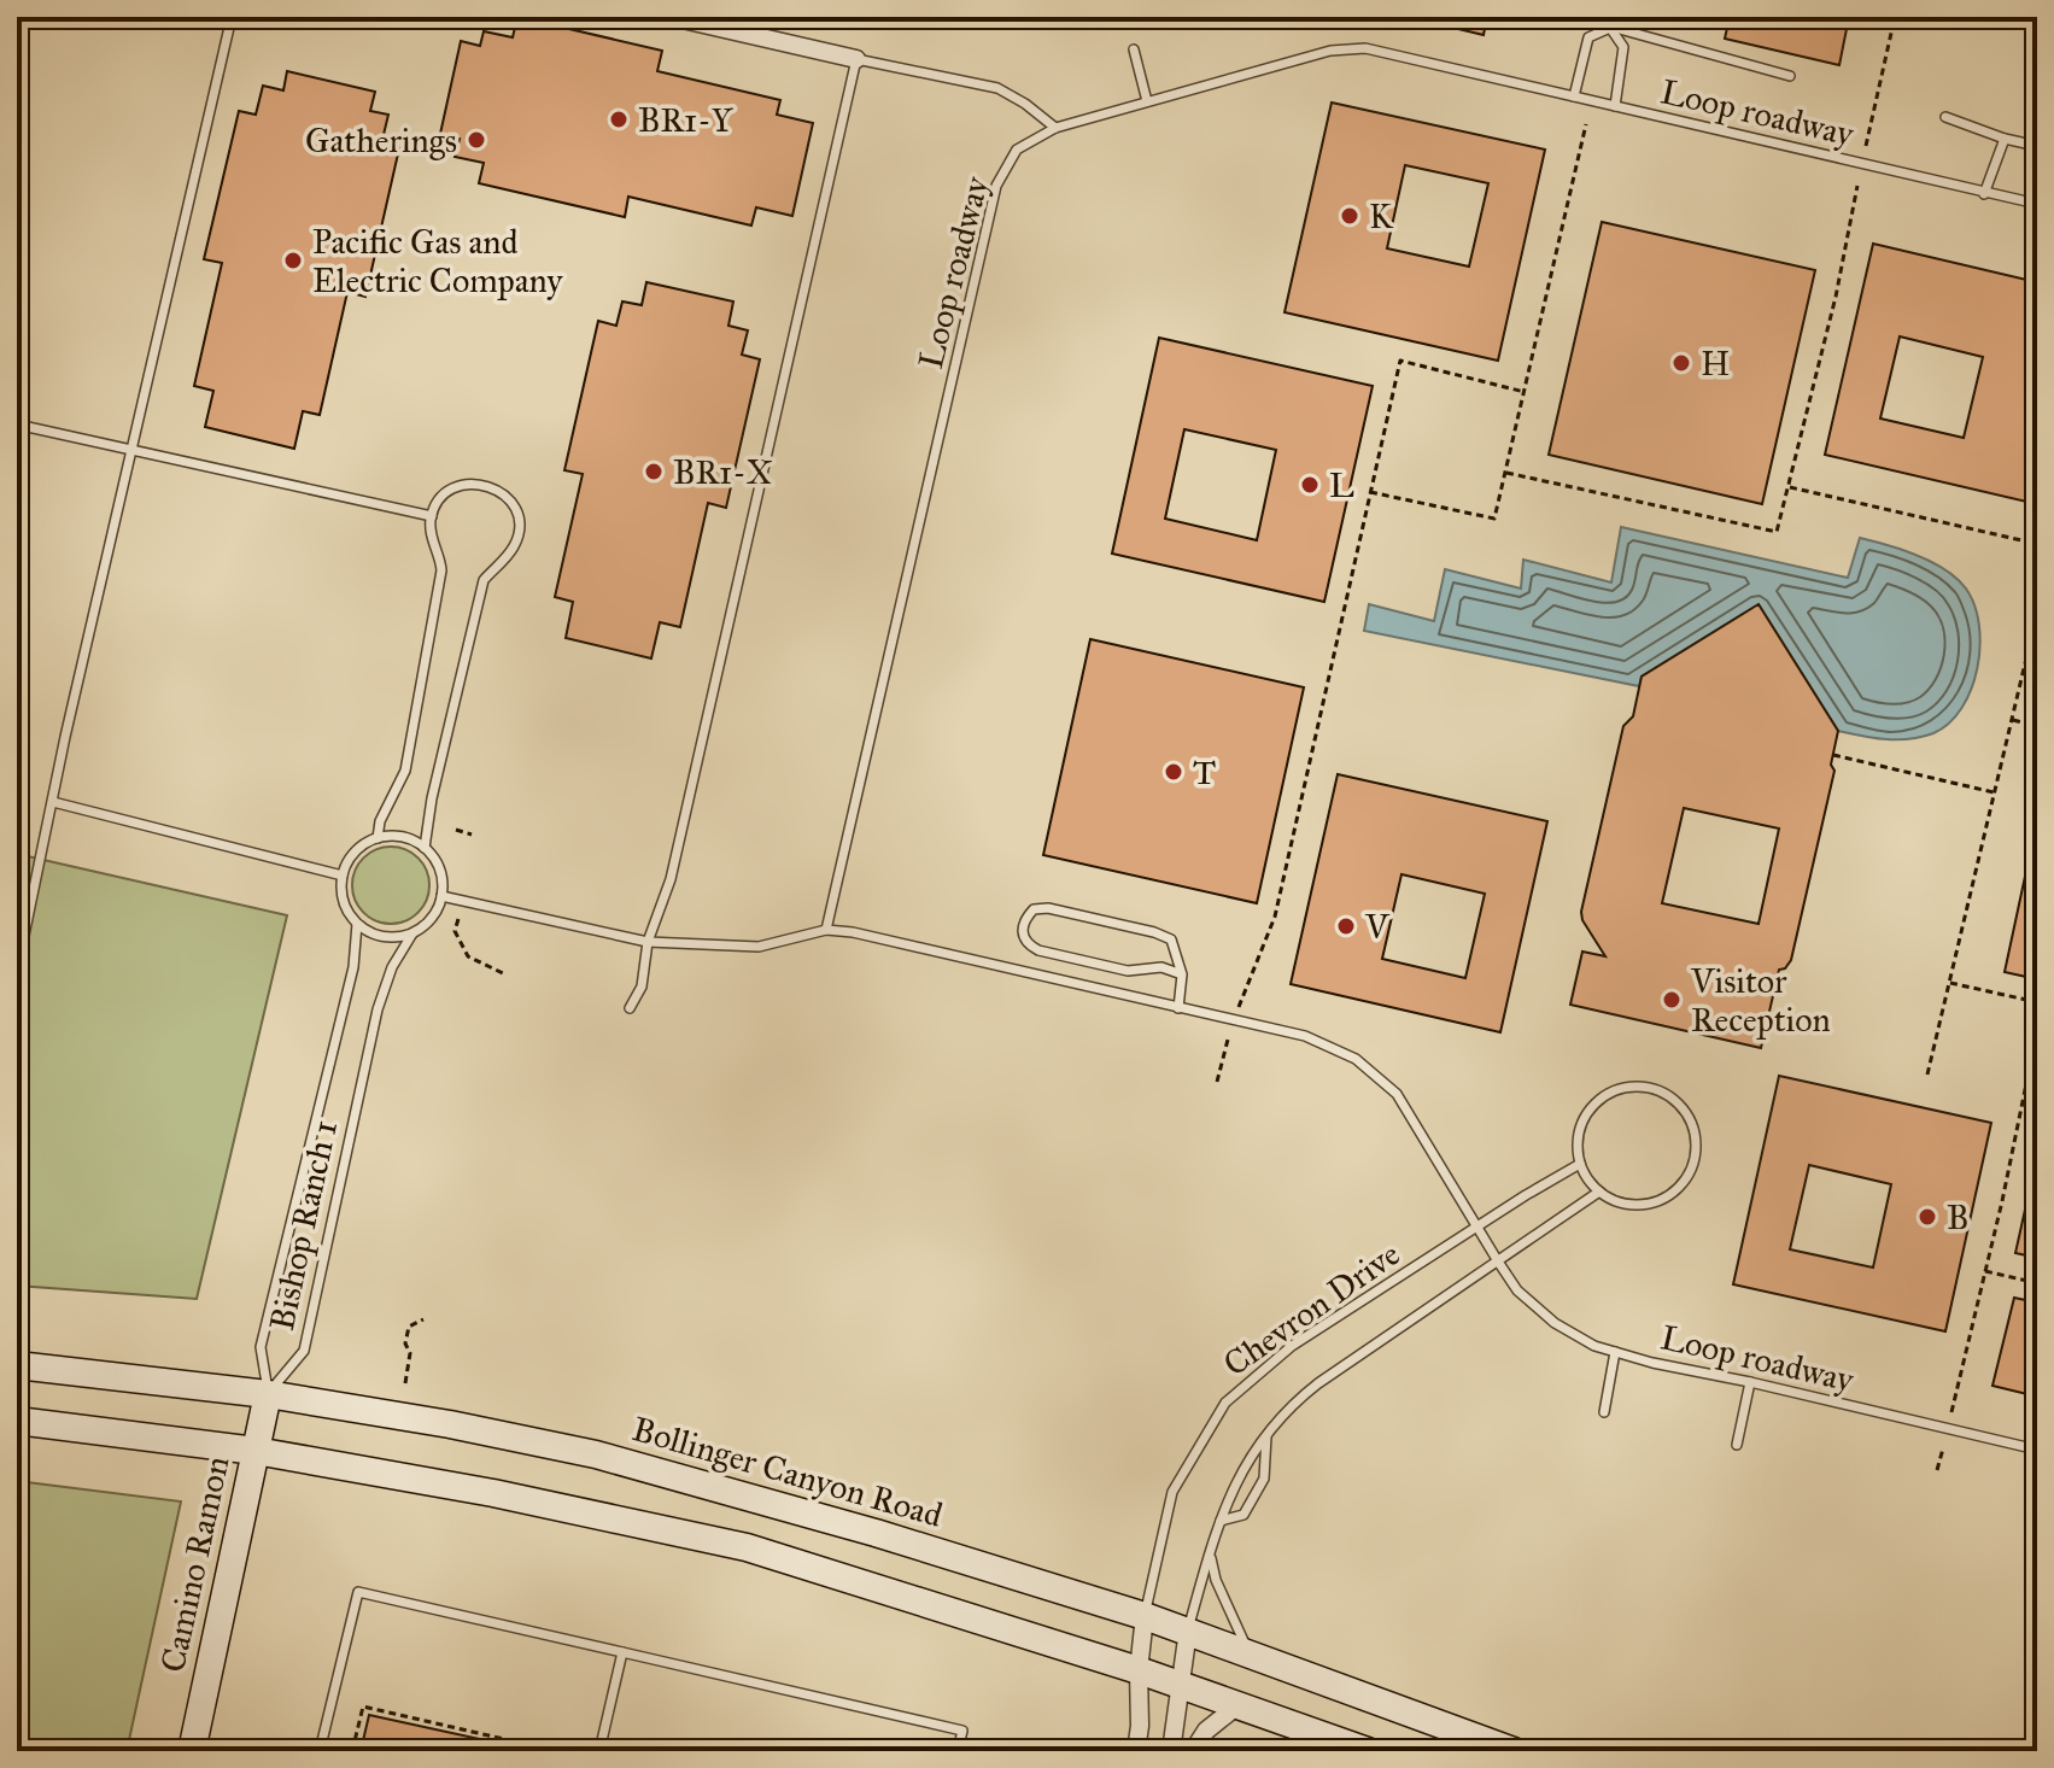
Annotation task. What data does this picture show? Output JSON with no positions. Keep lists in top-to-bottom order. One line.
{"streets":{"main road":["Bollinger Canyon Road","Camino Ramon"],"lane":["Loop roadway","Bishop Ranch 1","Chevron Drive"]},"crossings":[["Loop roadway","Chevron Drive"],["Bishop Ranch 1","Bollinger Canyon Road"],["Bishop Ranch 1","Camino Ramon"],["Chevron Drive","Bollinger Canyon Road"],["Bollinger Canyon Road","Camino Ramon"]],"places":["BR1-Y","Gatherings","K","Pacific Gas and Electric Company","H","BR1-X","L","T","V","Visitor Reception","B"]}
